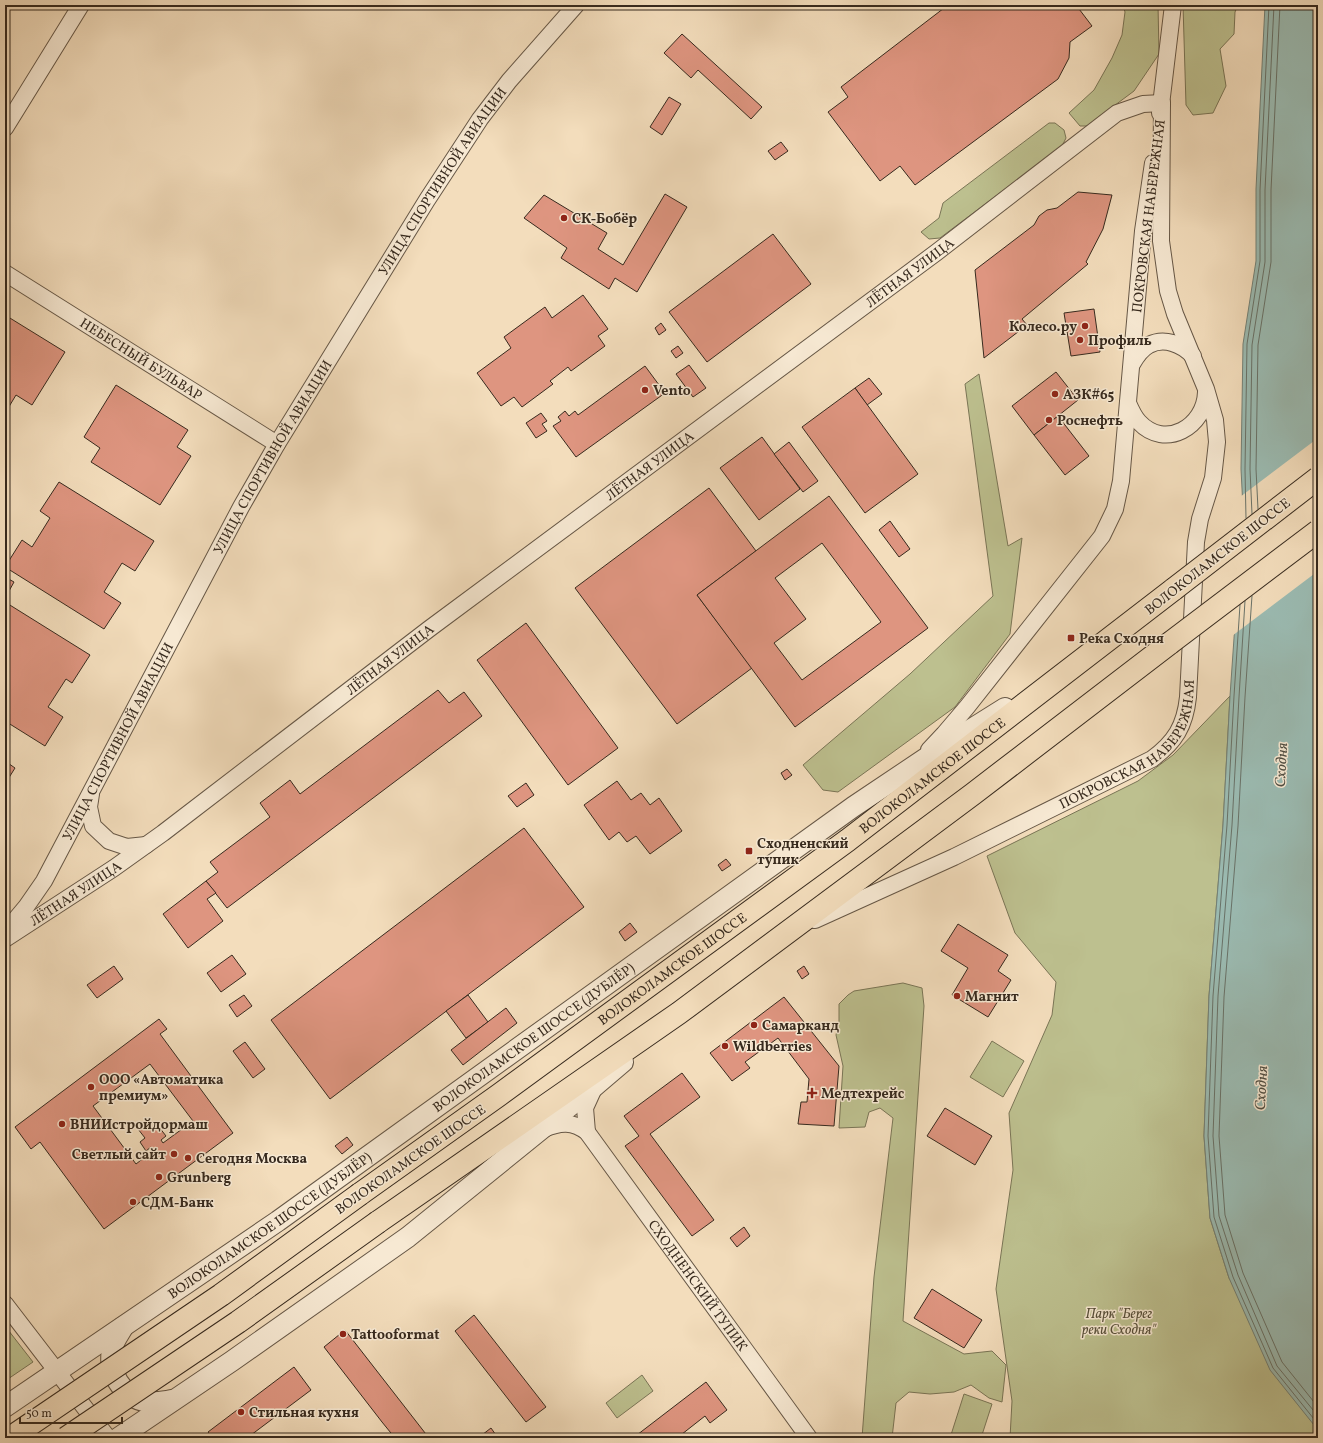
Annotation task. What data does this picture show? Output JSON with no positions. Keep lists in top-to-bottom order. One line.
{"streets":{"main road":["ВОЛОКОЛАМСКОЕ ШОССЕ"],"street":["УЛИЦА СПОРТИВНОЙ АВИАЦИИ","ПОКРОВСКАЯ НАБЕРЕЖНАЯ","ЛЁТНАЯ УЛИЦА","НЕБЕСНЫЙ БУЛЬВАР","ВОЛОКОЛАМСКОЕ ШОССЕ (ДУБЛЁР)","СХОДНЕНСКИЙ ТУПИК"]},"crossings":[["УЛИЦА СПОРТИВНОЙ АВИАЦИИ","ЛЁТНАЯ УЛИЦА"],["УЛИЦА СПОРТИВНОЙ АВИАЦИИ","НЕБЕСНЫЙ БУЛЬВАР"],["ПОКРОВСКАЯ НАБЕРЕЖНАЯ","ЛЁТНАЯ УЛИЦА"],["ПОКРОВСКАЯ НАБЕРЕЖНАЯ","ВОЛОКОЛАМСКОЕ ШОССЕ (ДУБЛЁР)"],["ВОЛОКОЛАМСКОЕ ШОССЕ","ВОЛОКОЛАМСКОЕ ШОССЕ (ДУБЛЁР)"]],"water":["Сходня"],"parks":["Парк \"Берег реки Сходня\""],"places":{"other":["СК-Бобёр","Колесо.ру","Профиль","Vento","АЗК#65","Роснефть","Магнит","Самарканд","Wildberries","ООО «Автоматика премиум»","ВНИИстройдормаш","Светлый сайт","Сегодня Москва","Grunberg","СДМ-Банк","Tattooformat","Стильная кухня"],"transit":["Река Сходня","Сходненский тупик"],"health":["Медтехрейс"]},"scale_bar":"50 m"}
